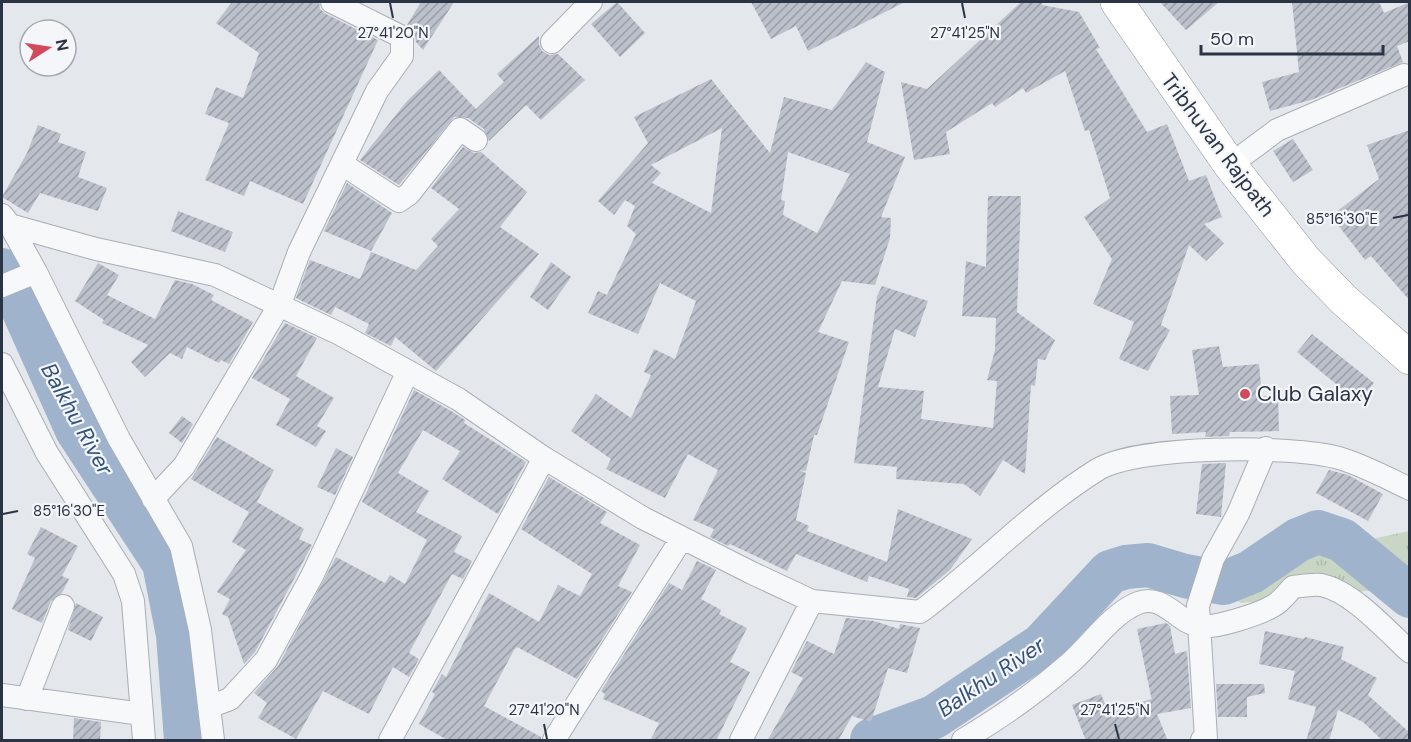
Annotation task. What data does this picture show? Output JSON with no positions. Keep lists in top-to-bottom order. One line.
{"streets":{"highway":["Tribhuvan Rajpath"]},"water":["Balkhu River"],"places":["Club Galaxy"],"scale_bar":"50 m","north":"right","coordinates":["27°41'20\"N","27°41'25\"N","85°16'30\"E"]}
